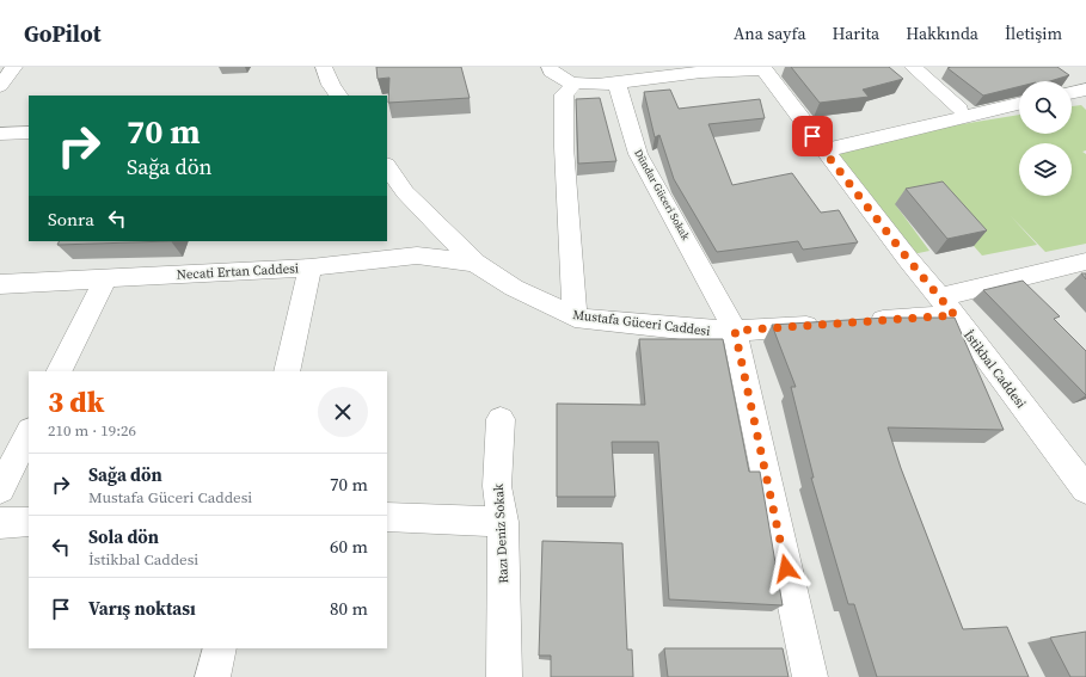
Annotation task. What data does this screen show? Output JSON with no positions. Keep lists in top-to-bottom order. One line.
{"streets":{"street":["Dündar Güceri Sokak","Necati Ertan Caddesi","Mustafa Güceri Caddesi","İstikbal Caddesi","Razı Deniz Sokak"]},"crossings":[["Dündar Güceri Sokak","Mustafa Güceri Caddesi"],["Necati Ertan Caddesi","Mustafa Güceri Caddesi"]],"page":{"header":"GoPilot","nav":["Ana sayfa","Harita","Hakkında","İletişim"],"turn":["70 m","Sağa dön"],"then":"Sonra","heading":["3 dk","210 m · 19:26"],"list":[{"name":"Sağa dön","note":"Mustafa Güceri Caddesi","value":"70 m"},{"name":"Sola dön","note":"İstikbal Caddesi","value":"60 m"},{"name":"Varış noktası","value":"80 m"}]}}
